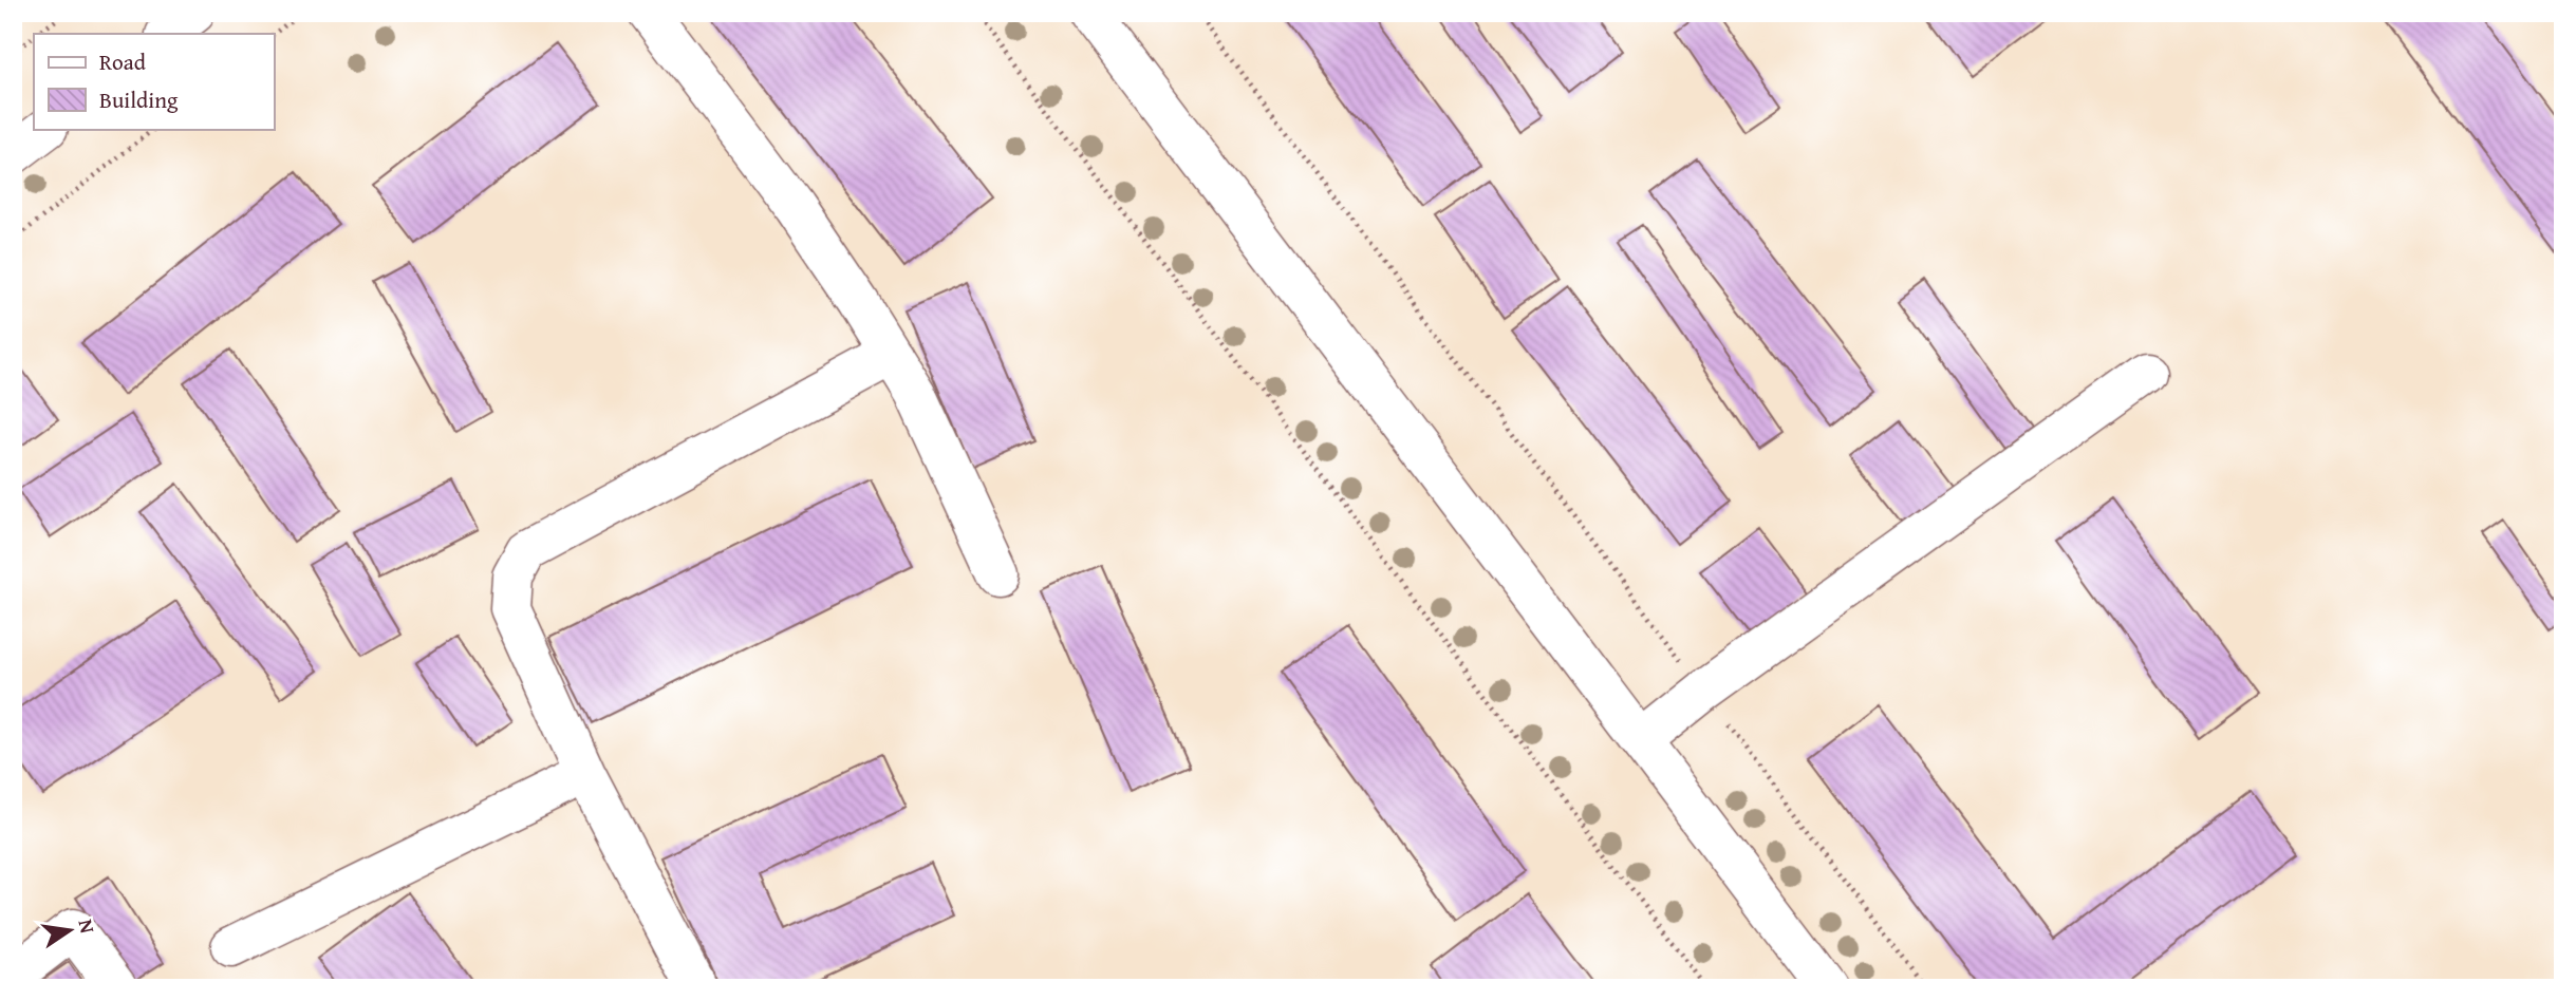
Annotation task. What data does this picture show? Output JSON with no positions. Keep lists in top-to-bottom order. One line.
{"legend":["Road","Building"],"north":"right"}
